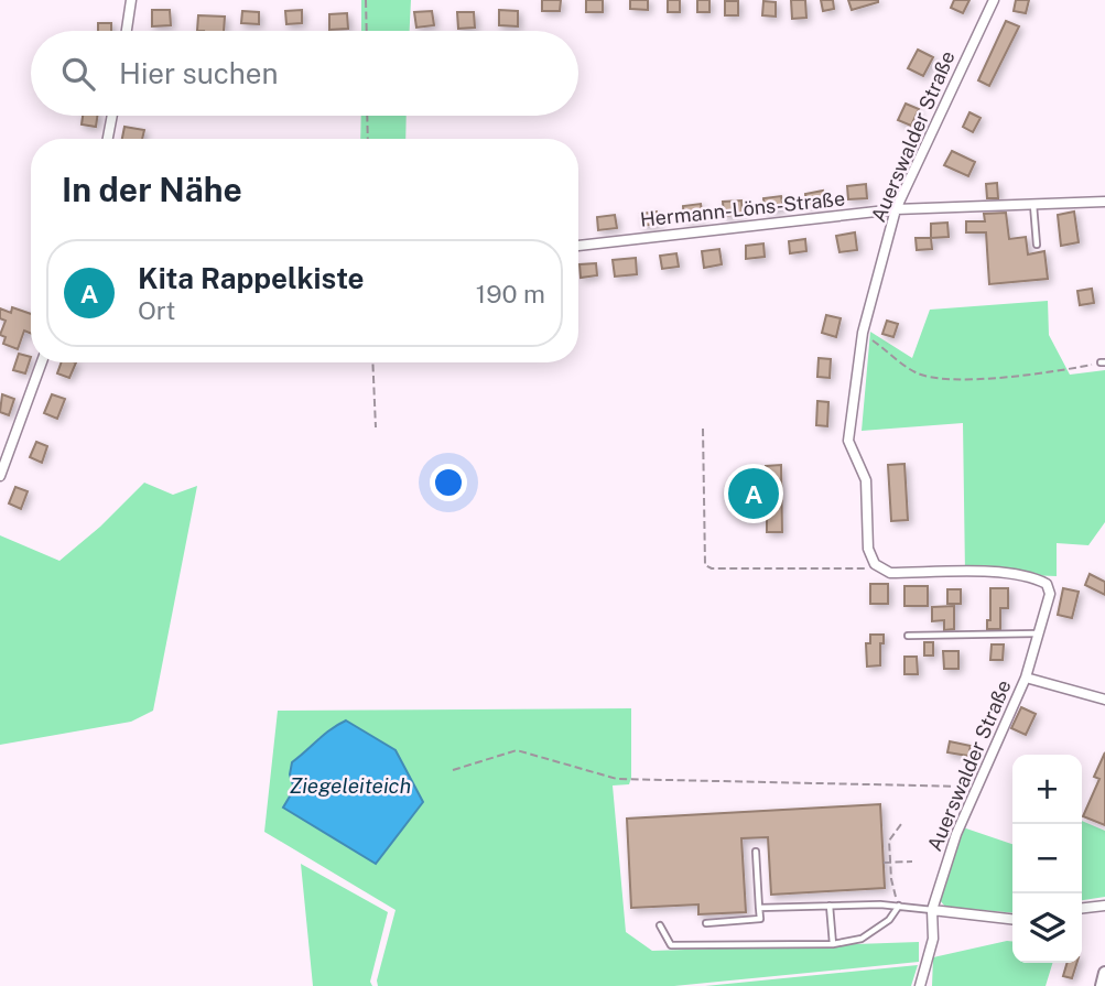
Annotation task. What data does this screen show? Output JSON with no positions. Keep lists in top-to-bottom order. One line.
{"streets":{"street":["Auerswalder Straße","Hermann-Löns-Straße"]},"crossings":[["Auerswalder Straße","Hermann-Löns-Straße"]],"water":["Ziegeleiteich"],"page":{"search":"Hier suchen","heading":"In der Nähe","list":[{"mark":"A","name":"Kita Rappelkiste","note":"Ort","value":"190 m"}],"pins":"A","map_buttons":["+","−"]}}
